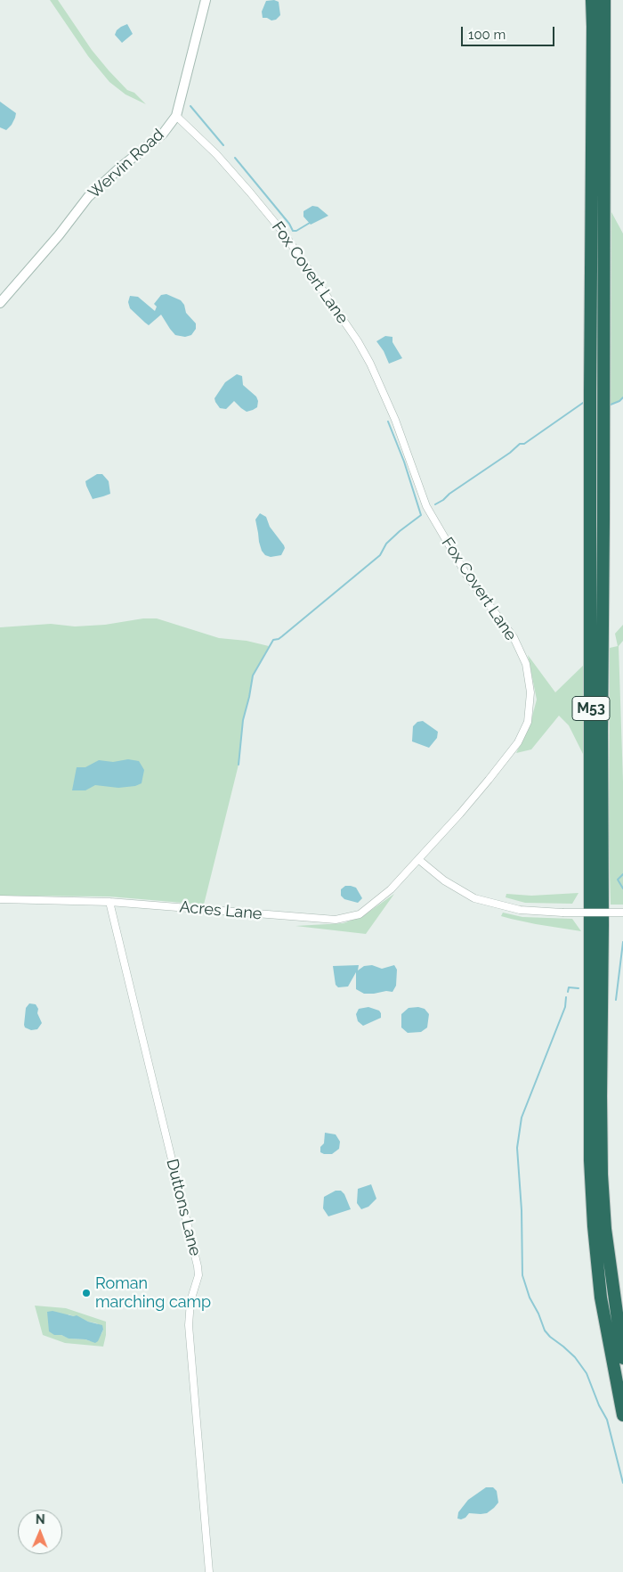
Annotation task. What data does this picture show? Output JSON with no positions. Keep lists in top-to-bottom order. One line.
{"streets":{"highway":["M53"],"street":["Wervin Road","Fox Covert Lane","Acres Lane","Duttons Lane"]},"crossings":[["Wervin Road","Fox Covert Lane"],["Fox Covert Lane","Acres Lane"],["Acres Lane","Duttons Lane"]],"places":["Roman marching camp"],"scale_bar":"100 m","north":"top"}
